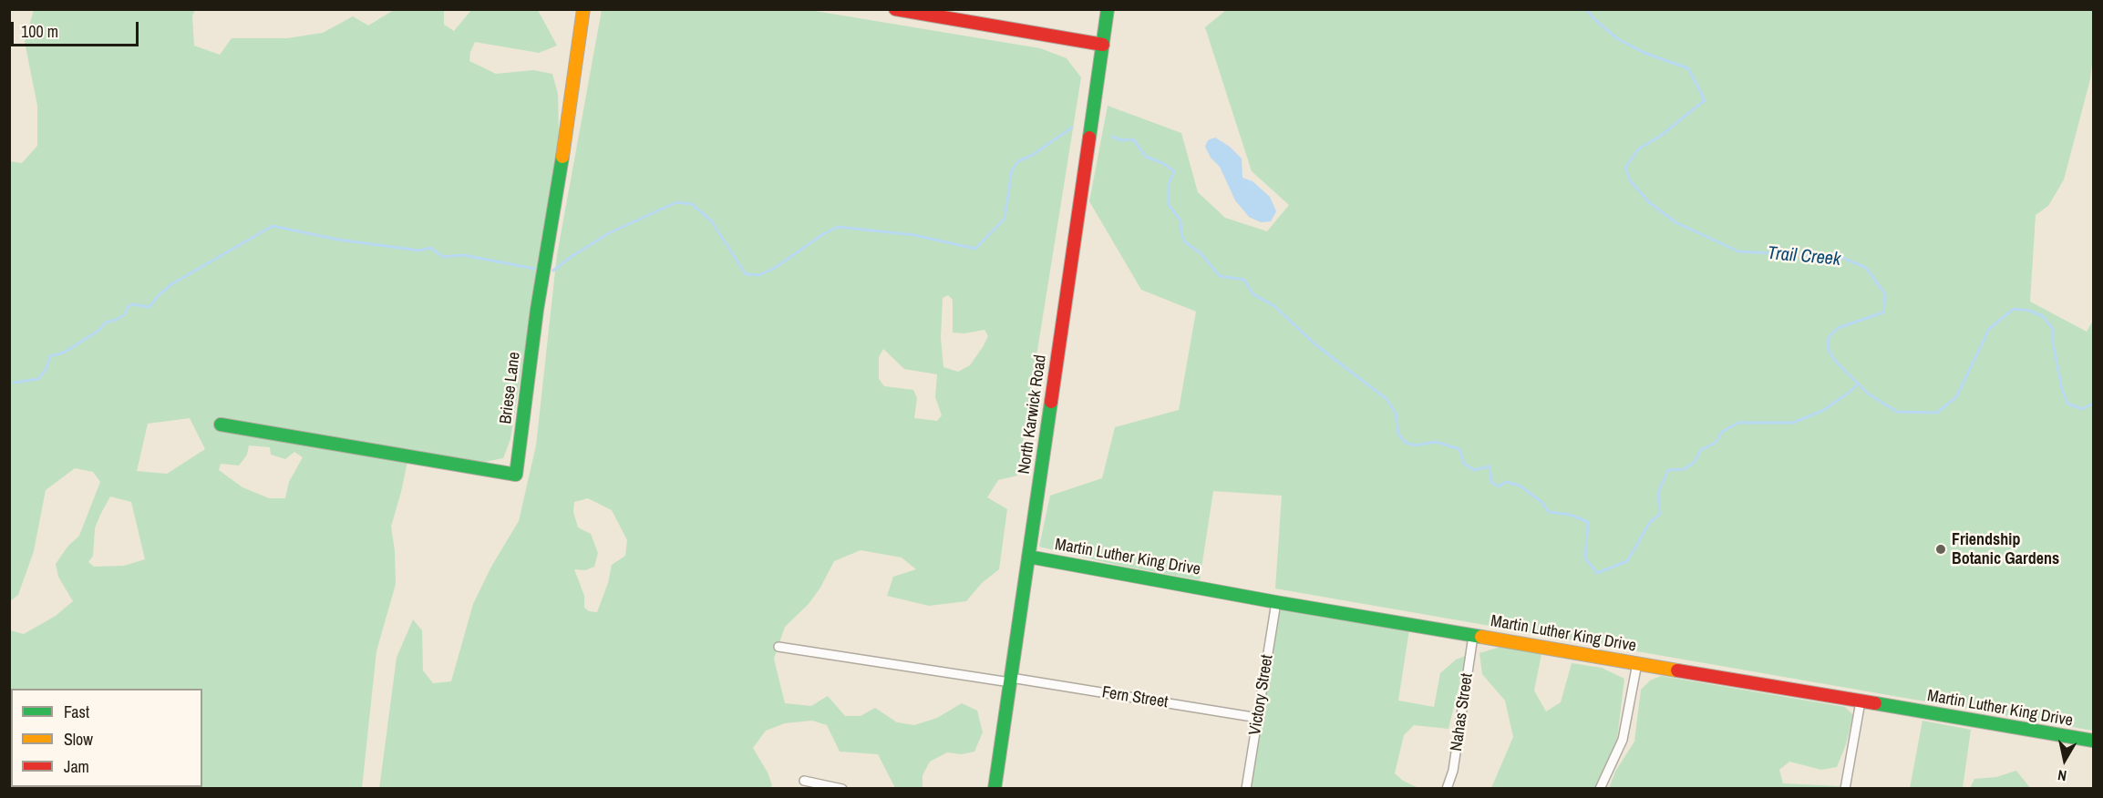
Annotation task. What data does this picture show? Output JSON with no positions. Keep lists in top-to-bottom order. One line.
{"streets":{"street":["Briese Lane","North Karwick Road","Martin Luther King Drive","Victory Street","Fern Street","Nahas Street"]},"crossings":[["North Karwick Road","Martin Luther King Drive"],["North Karwick Road","Fern Street"],["Martin Luther King Drive","Victory Street"],["Martin Luther King Drive","Nahas Street"],["Victory Street","Fern Street"]],"water":["Trail Creek"],"places":["Friendship Botanic Gardens"],"legend":["Fast","Slow","Jam"],"scale_bar":"100 m","north":"bottom"}
